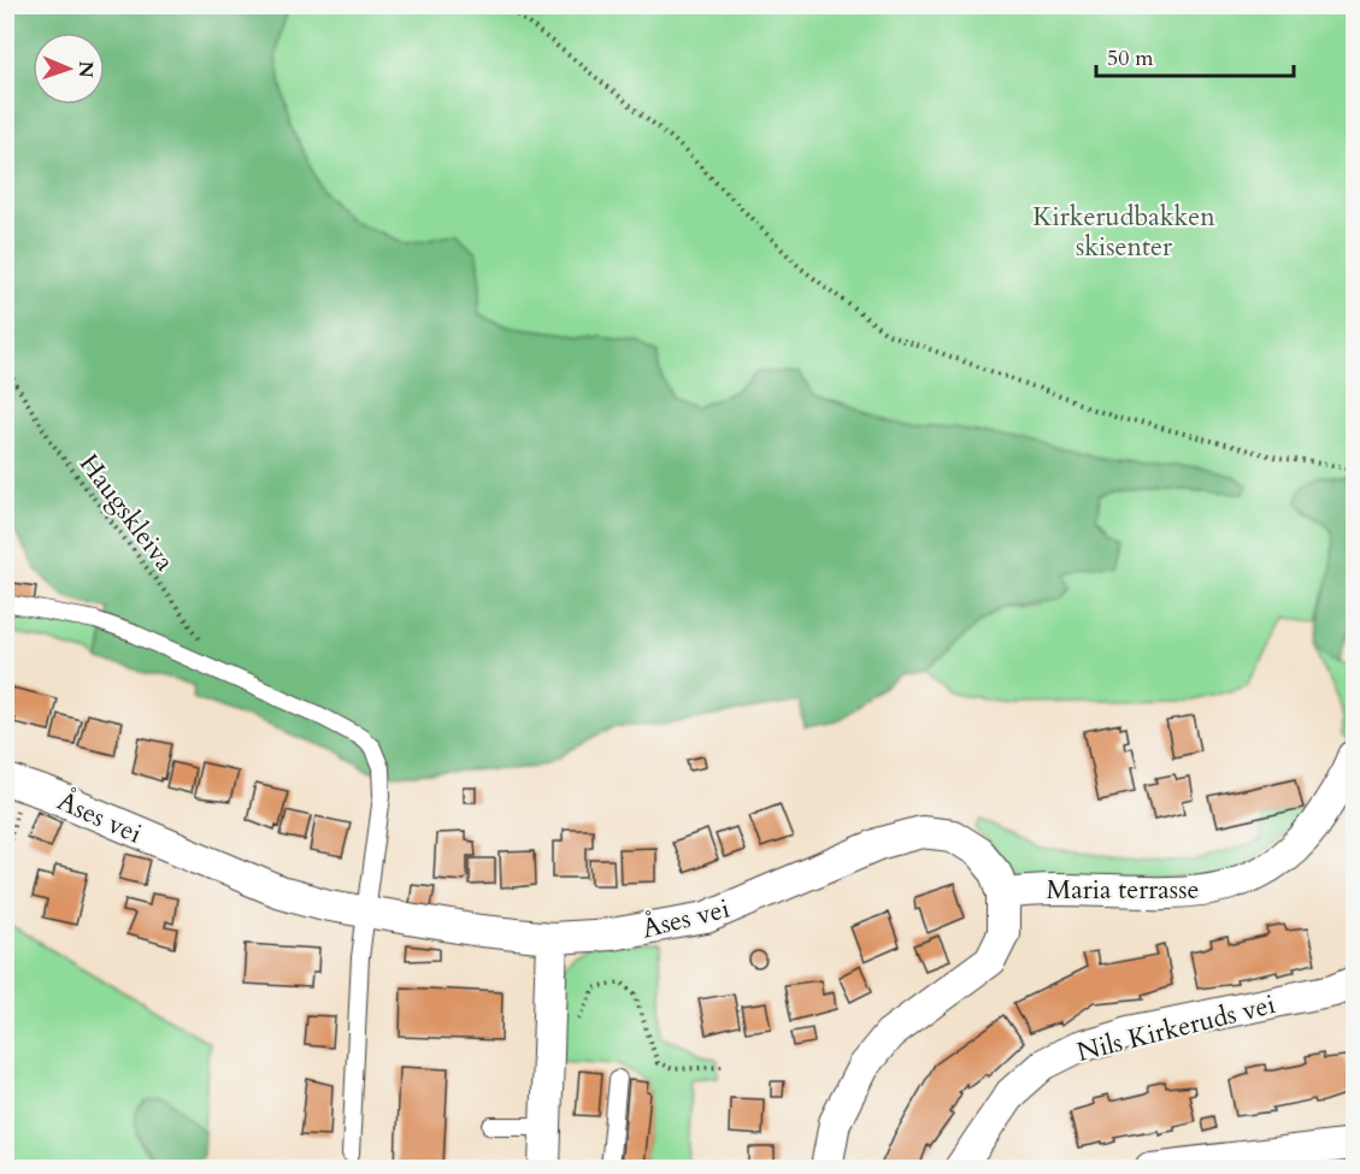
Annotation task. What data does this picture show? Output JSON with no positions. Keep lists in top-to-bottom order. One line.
{"streets":{"street":["Åses vei","Maria terrasse","Nils Kirkeruds vei"],"path":["Haugskleiva"]},"crossings":[["Åses vei","Maria terrasse"]],"parks":["Kirkerudbakken skisenter"],"scale_bar":"50 m","north":"right"}
